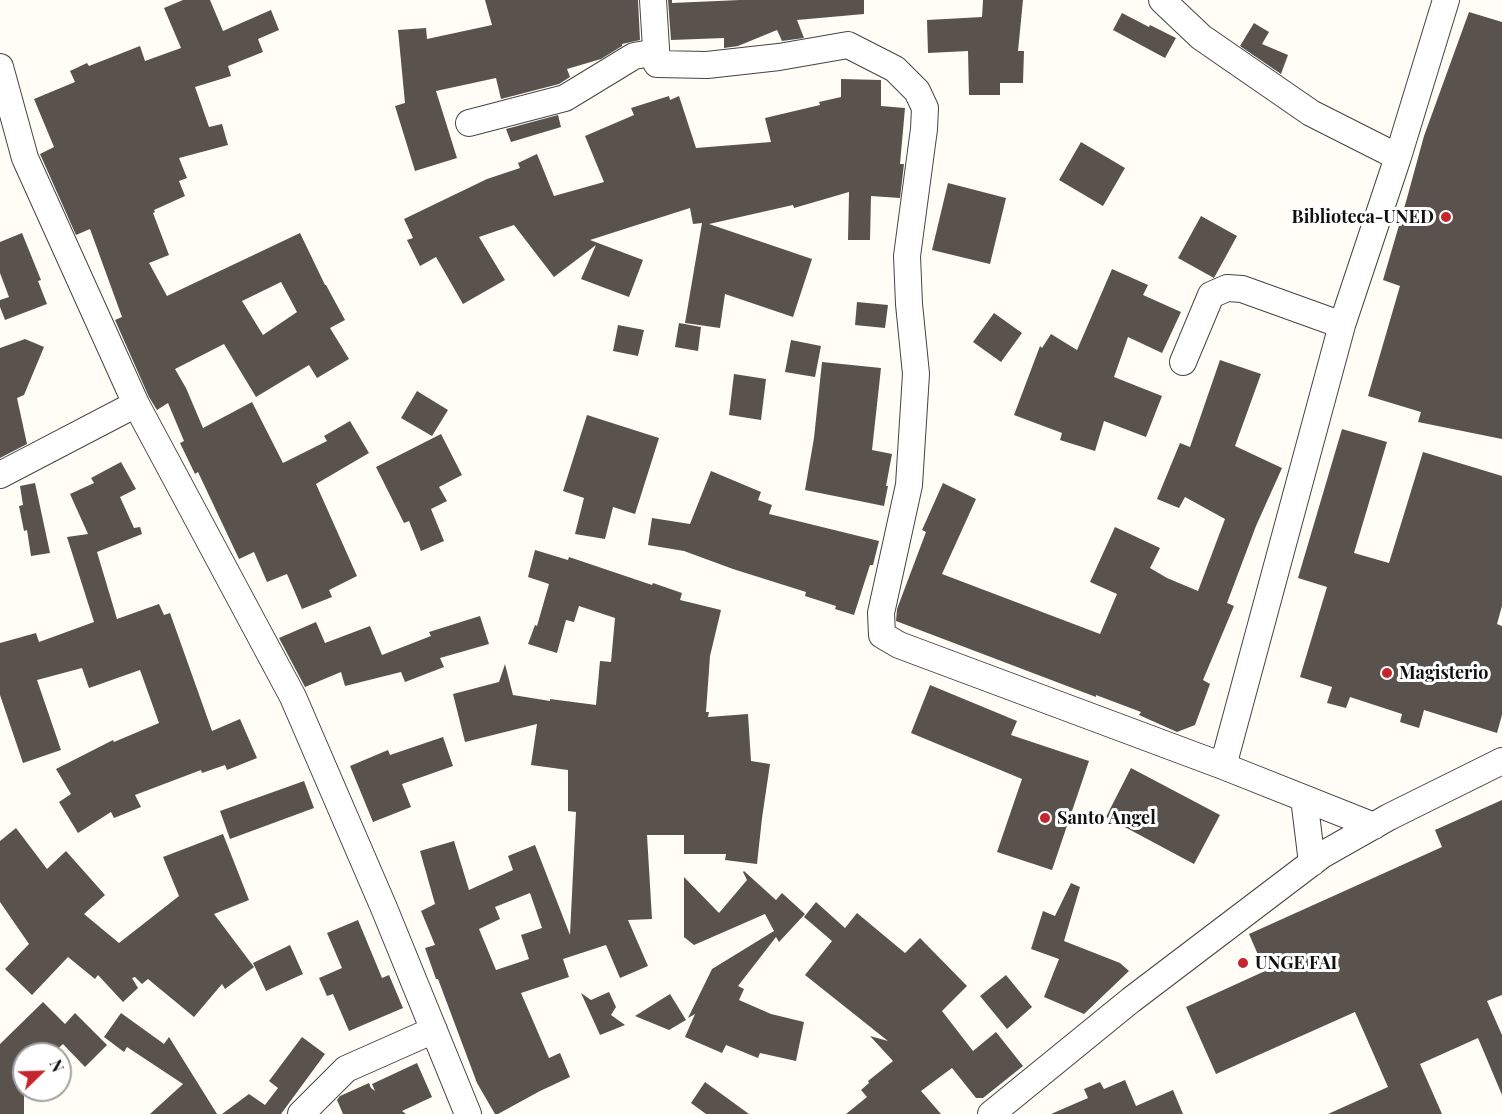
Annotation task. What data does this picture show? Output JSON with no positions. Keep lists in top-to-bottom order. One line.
{"places":["Biblioteca-UNED","Magisterio","Santo Angel","UNGE FAI"],"north":"top right"}
